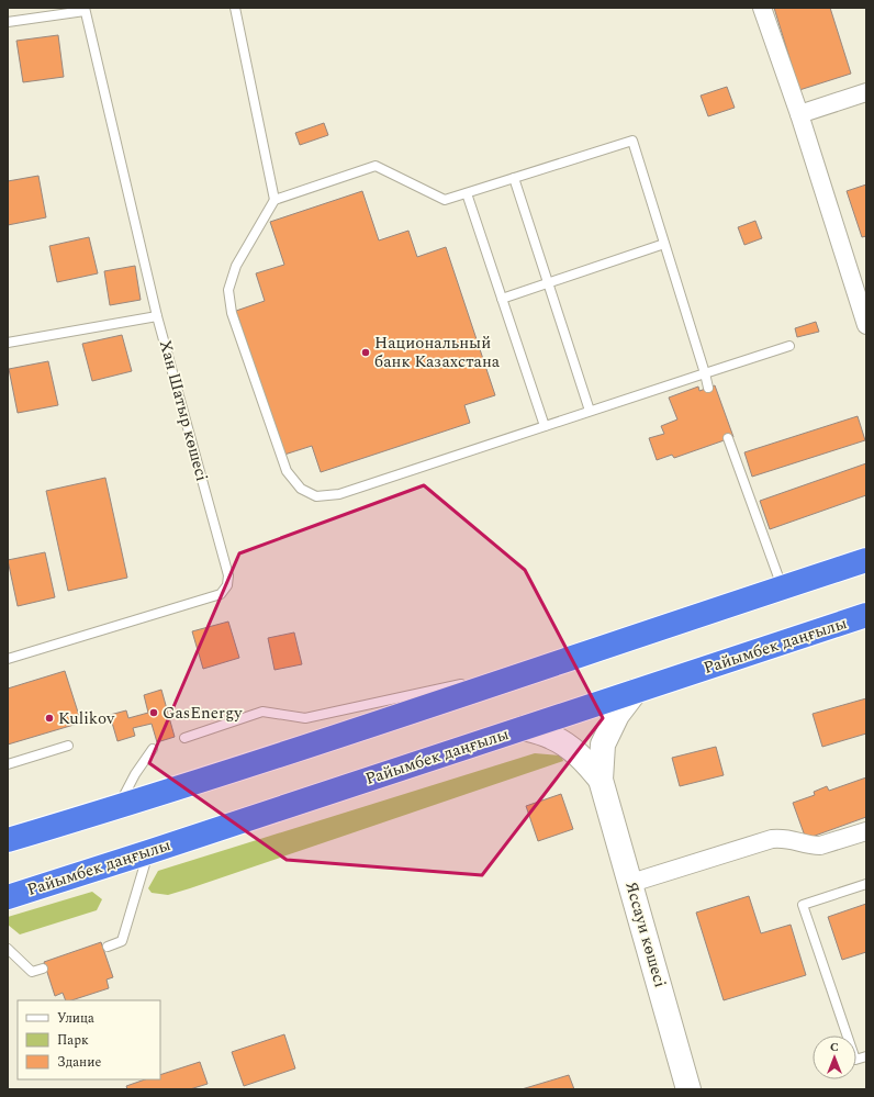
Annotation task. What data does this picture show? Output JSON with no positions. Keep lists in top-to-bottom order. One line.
{"streets":{"highway":["Райымбек даңғылы"],"main road":["Яссауи көшесі"],"lane":["Хан Шатыр көшесі"]},"places":["Национальный банк Казахстана","GasEnergy","Kulikov"],"legend":["Улица","Парк","Здание"],"north":"top"}
